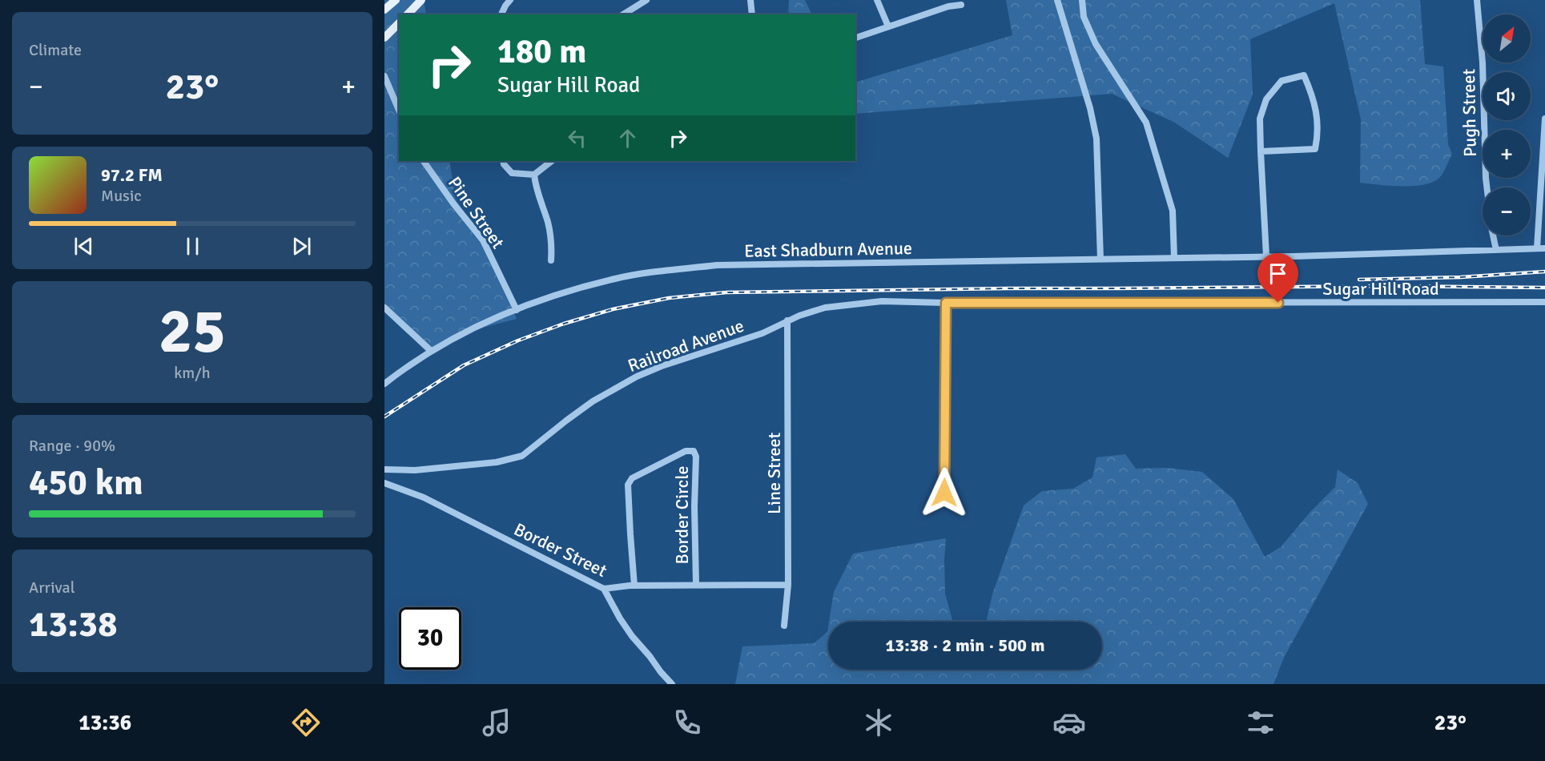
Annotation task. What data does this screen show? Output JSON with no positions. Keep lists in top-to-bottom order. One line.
{"streets":{"street":["Pugh Street","Pine Street","East Shadburn Avenue","Sugar Hill Road","Railroad Avenue","Line Street","Border Circle","Border Street"]},"crossings":[["Pugh Street","East Shadburn Avenue"],["Pine Street","East Shadburn Avenue"],["Sugar Hill Road","Railroad Avenue"],["Sugar Hill Road","Line Street"],["Railroad Avenue","Line Street"],["Line Street","Border Street"],["Border Circle","Border Street"]],"north":"top right","page":{"tile":["Climate",["25","km/h"],["Range · 90%","450 km"],["Arrival","13:38"]],"map_buttons":["+","−"],"turn":["180 m","Sugar Hill Road"],"heat":["−","23°","+"],"song":["97.2 FM","Music"],"limit":"30","trip":"13:38 · 2 min · 500 m","tabs":["13:36","23°"]}}
